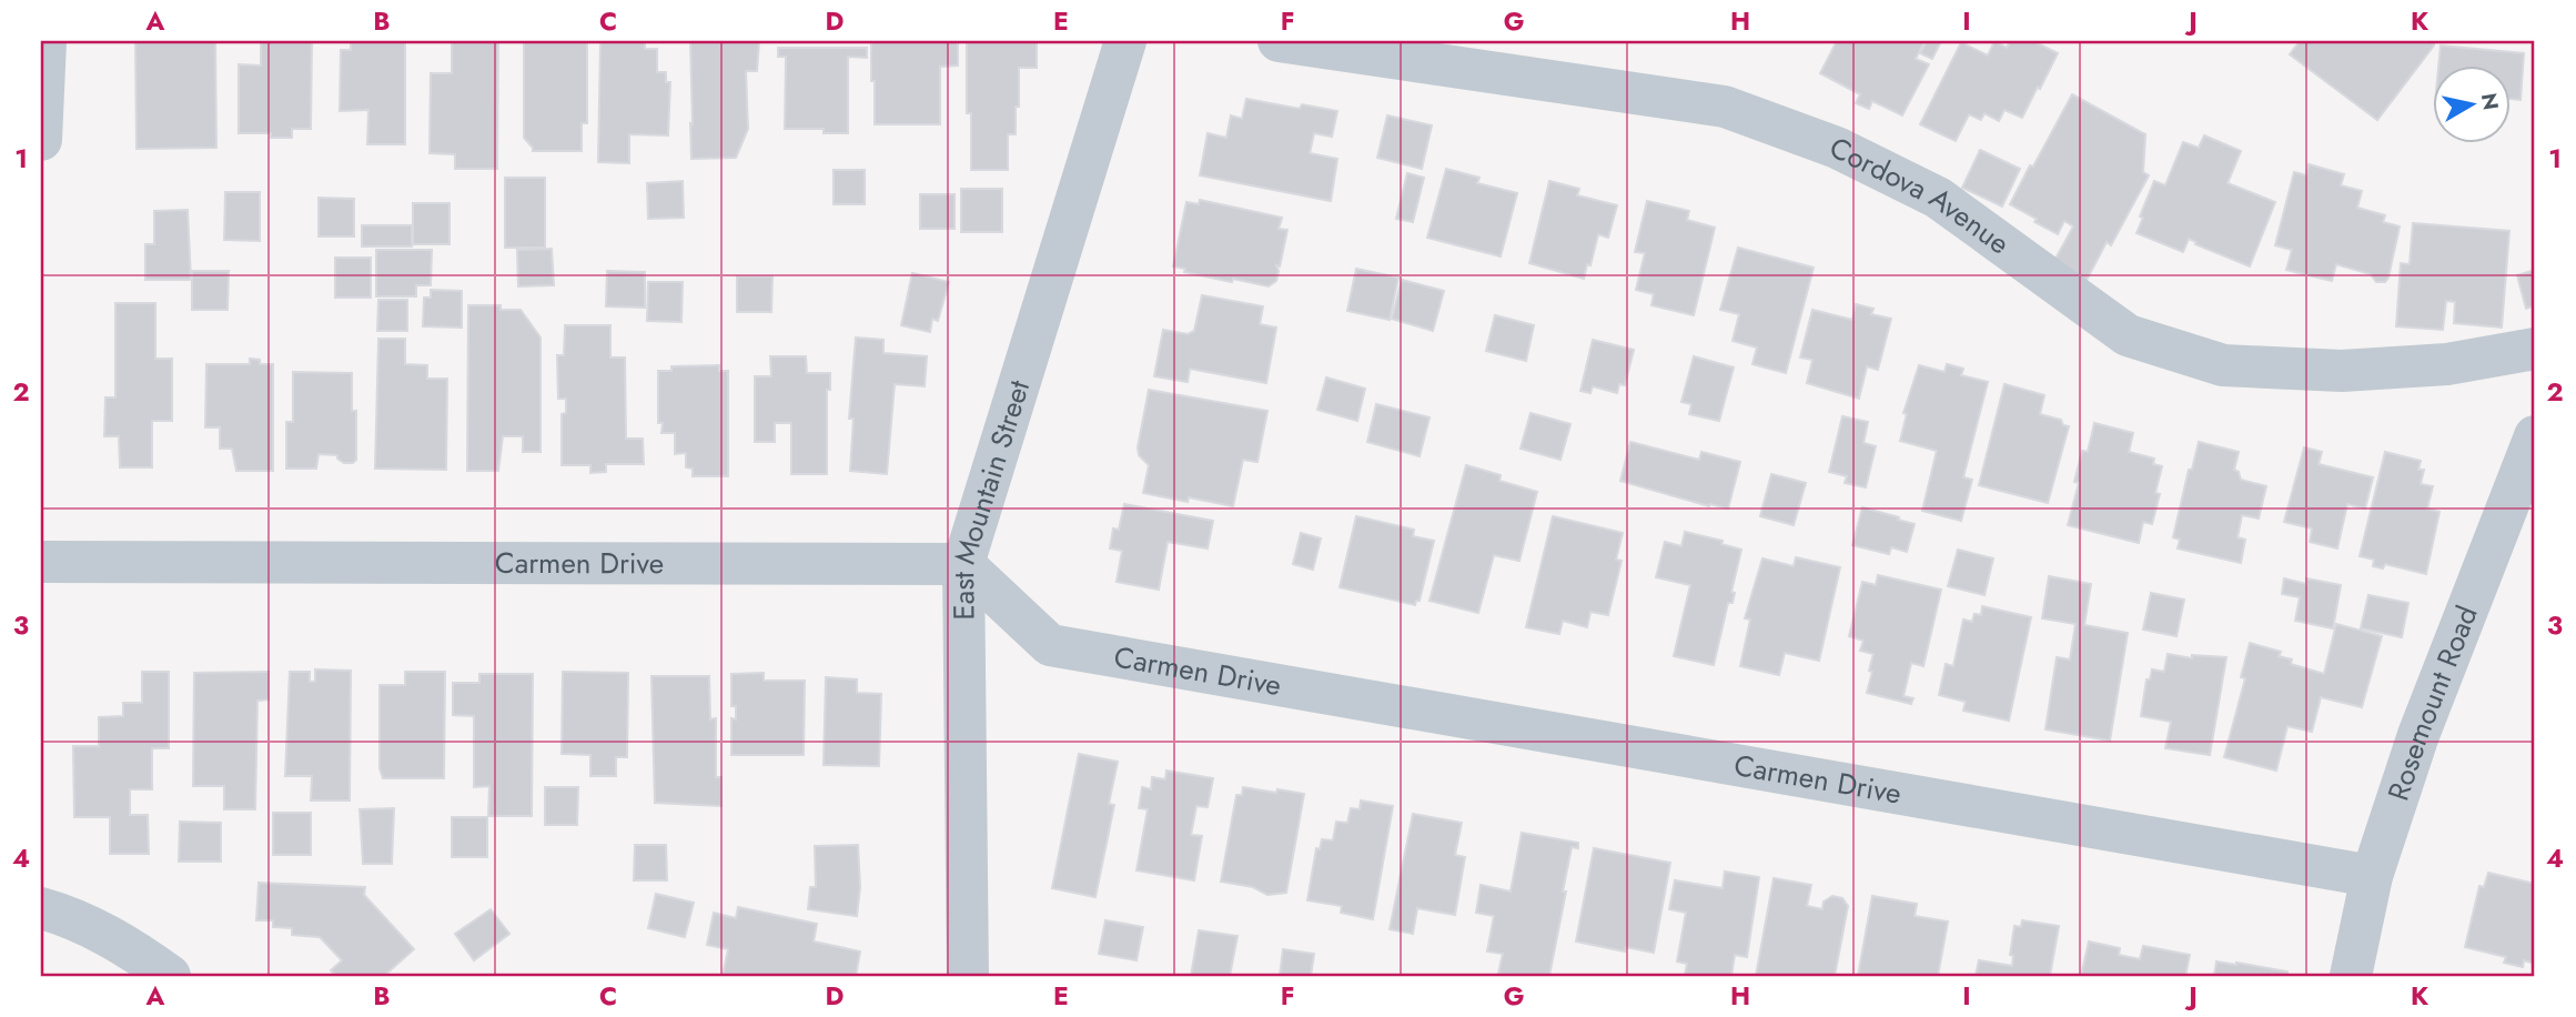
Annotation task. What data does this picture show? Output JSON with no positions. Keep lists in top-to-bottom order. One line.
{"streets":{"street":["Cordova Avenue","East Mountain Street","Carmen Drive","Rosemount Road"]},"crossings":[["East Mountain Street","Carmen Drive"],["Carmen Drive","Rosemount Road"]],"north":"right","grid":{"columns":["A","B","C","D","E","F","G","H","I","J","K"],"rows":["1","2","3","4"]}}
